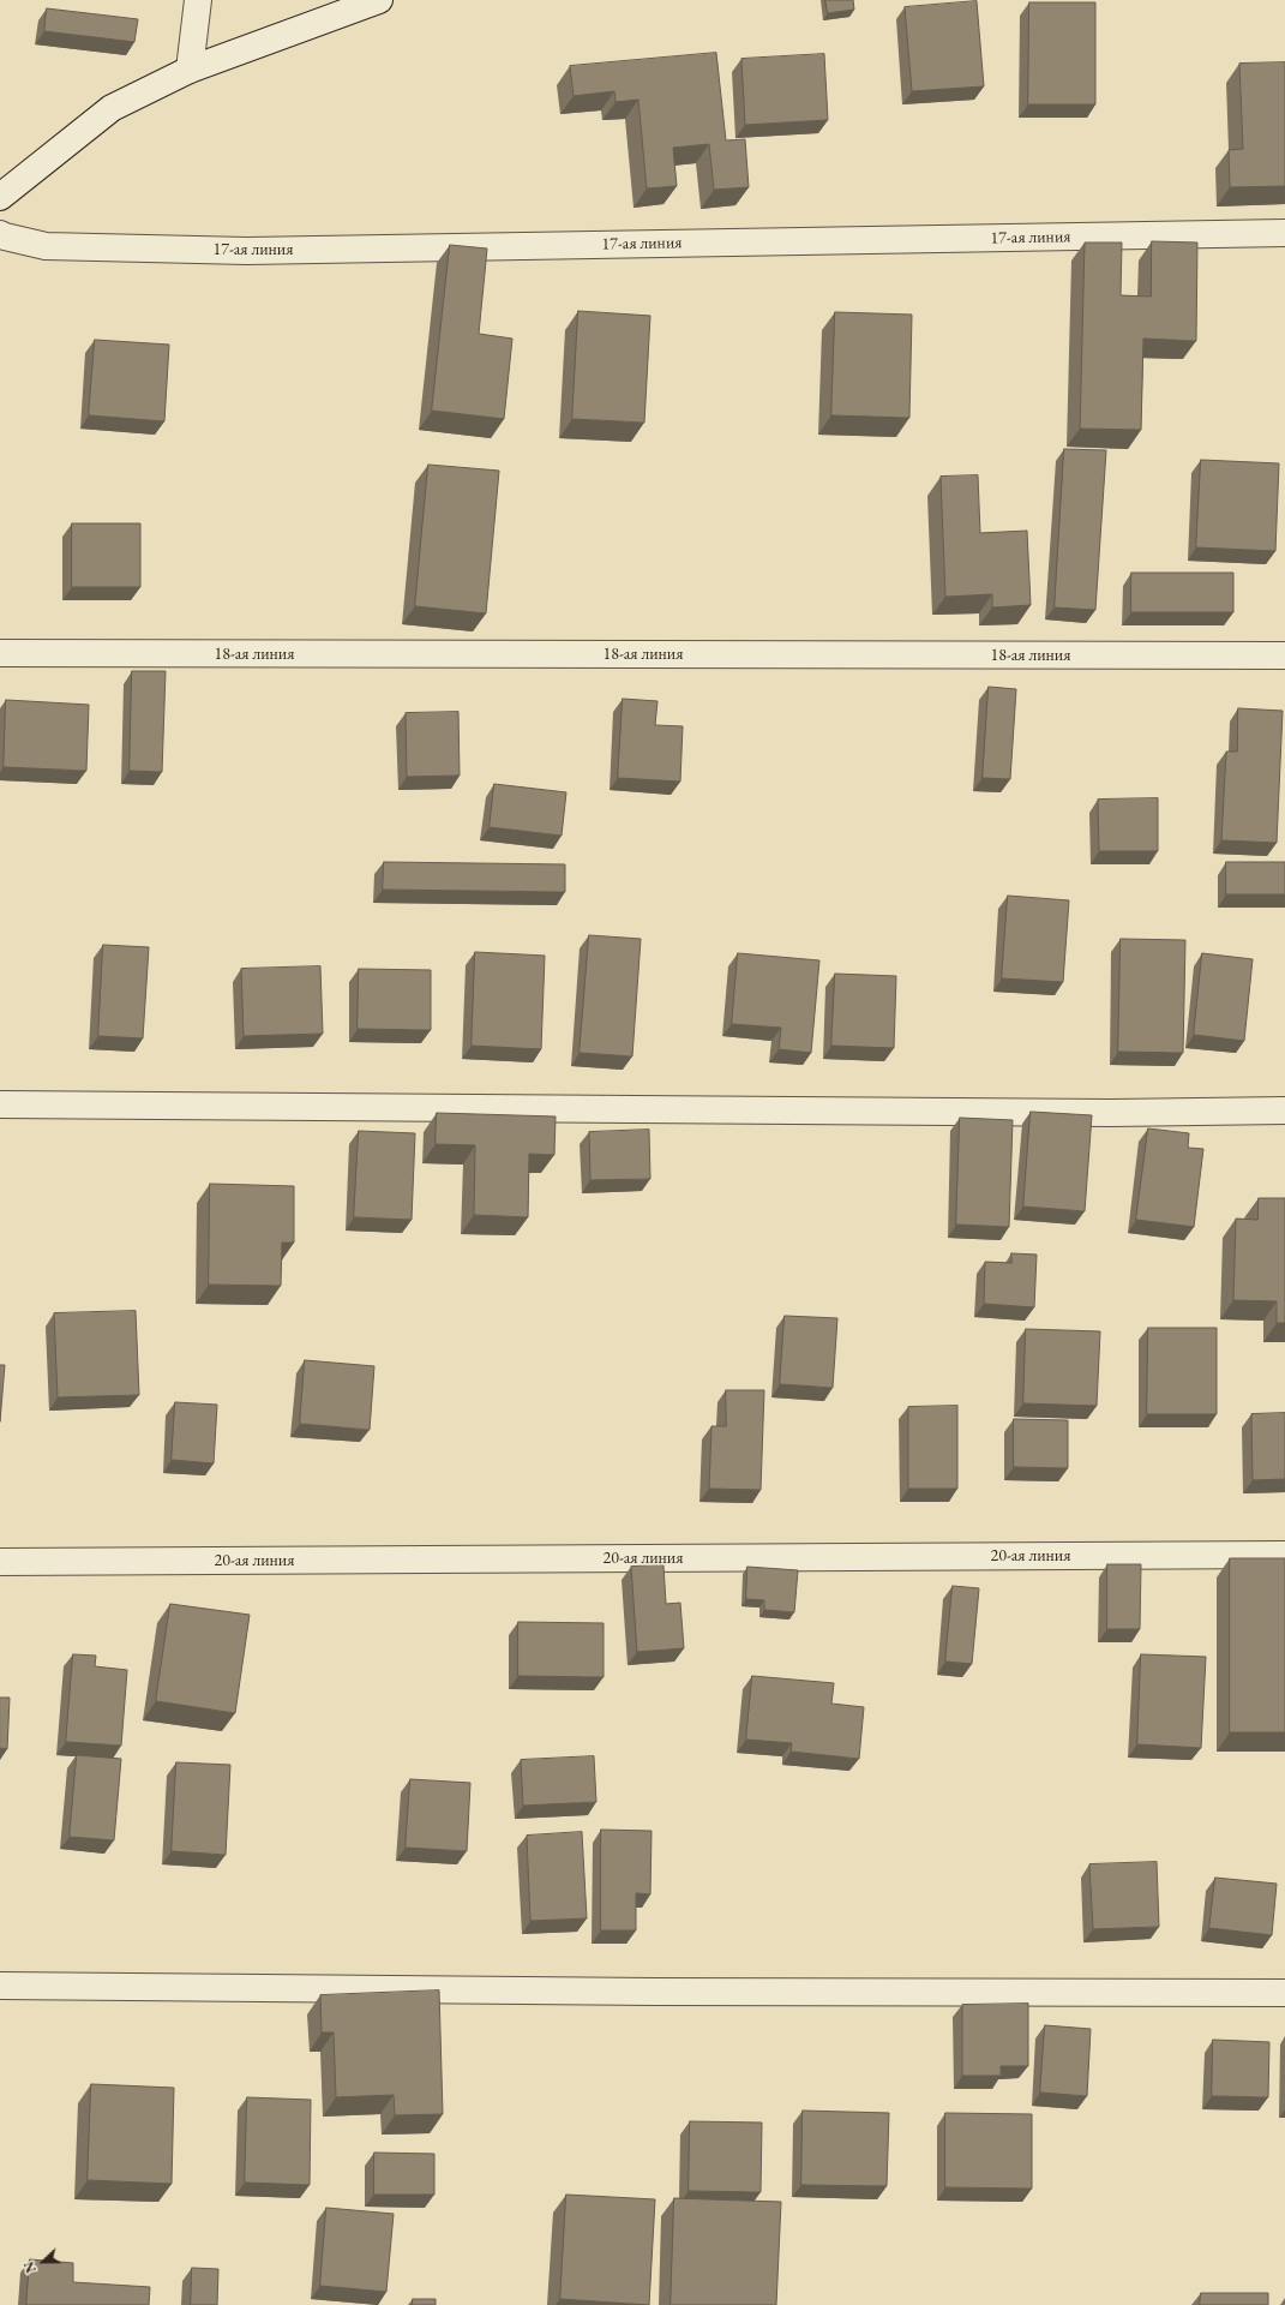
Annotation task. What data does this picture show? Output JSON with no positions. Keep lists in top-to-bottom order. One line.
{"streets":{"street":["17-ая линия","18-ая линия","20-ая линия"]},"north":"left"}
